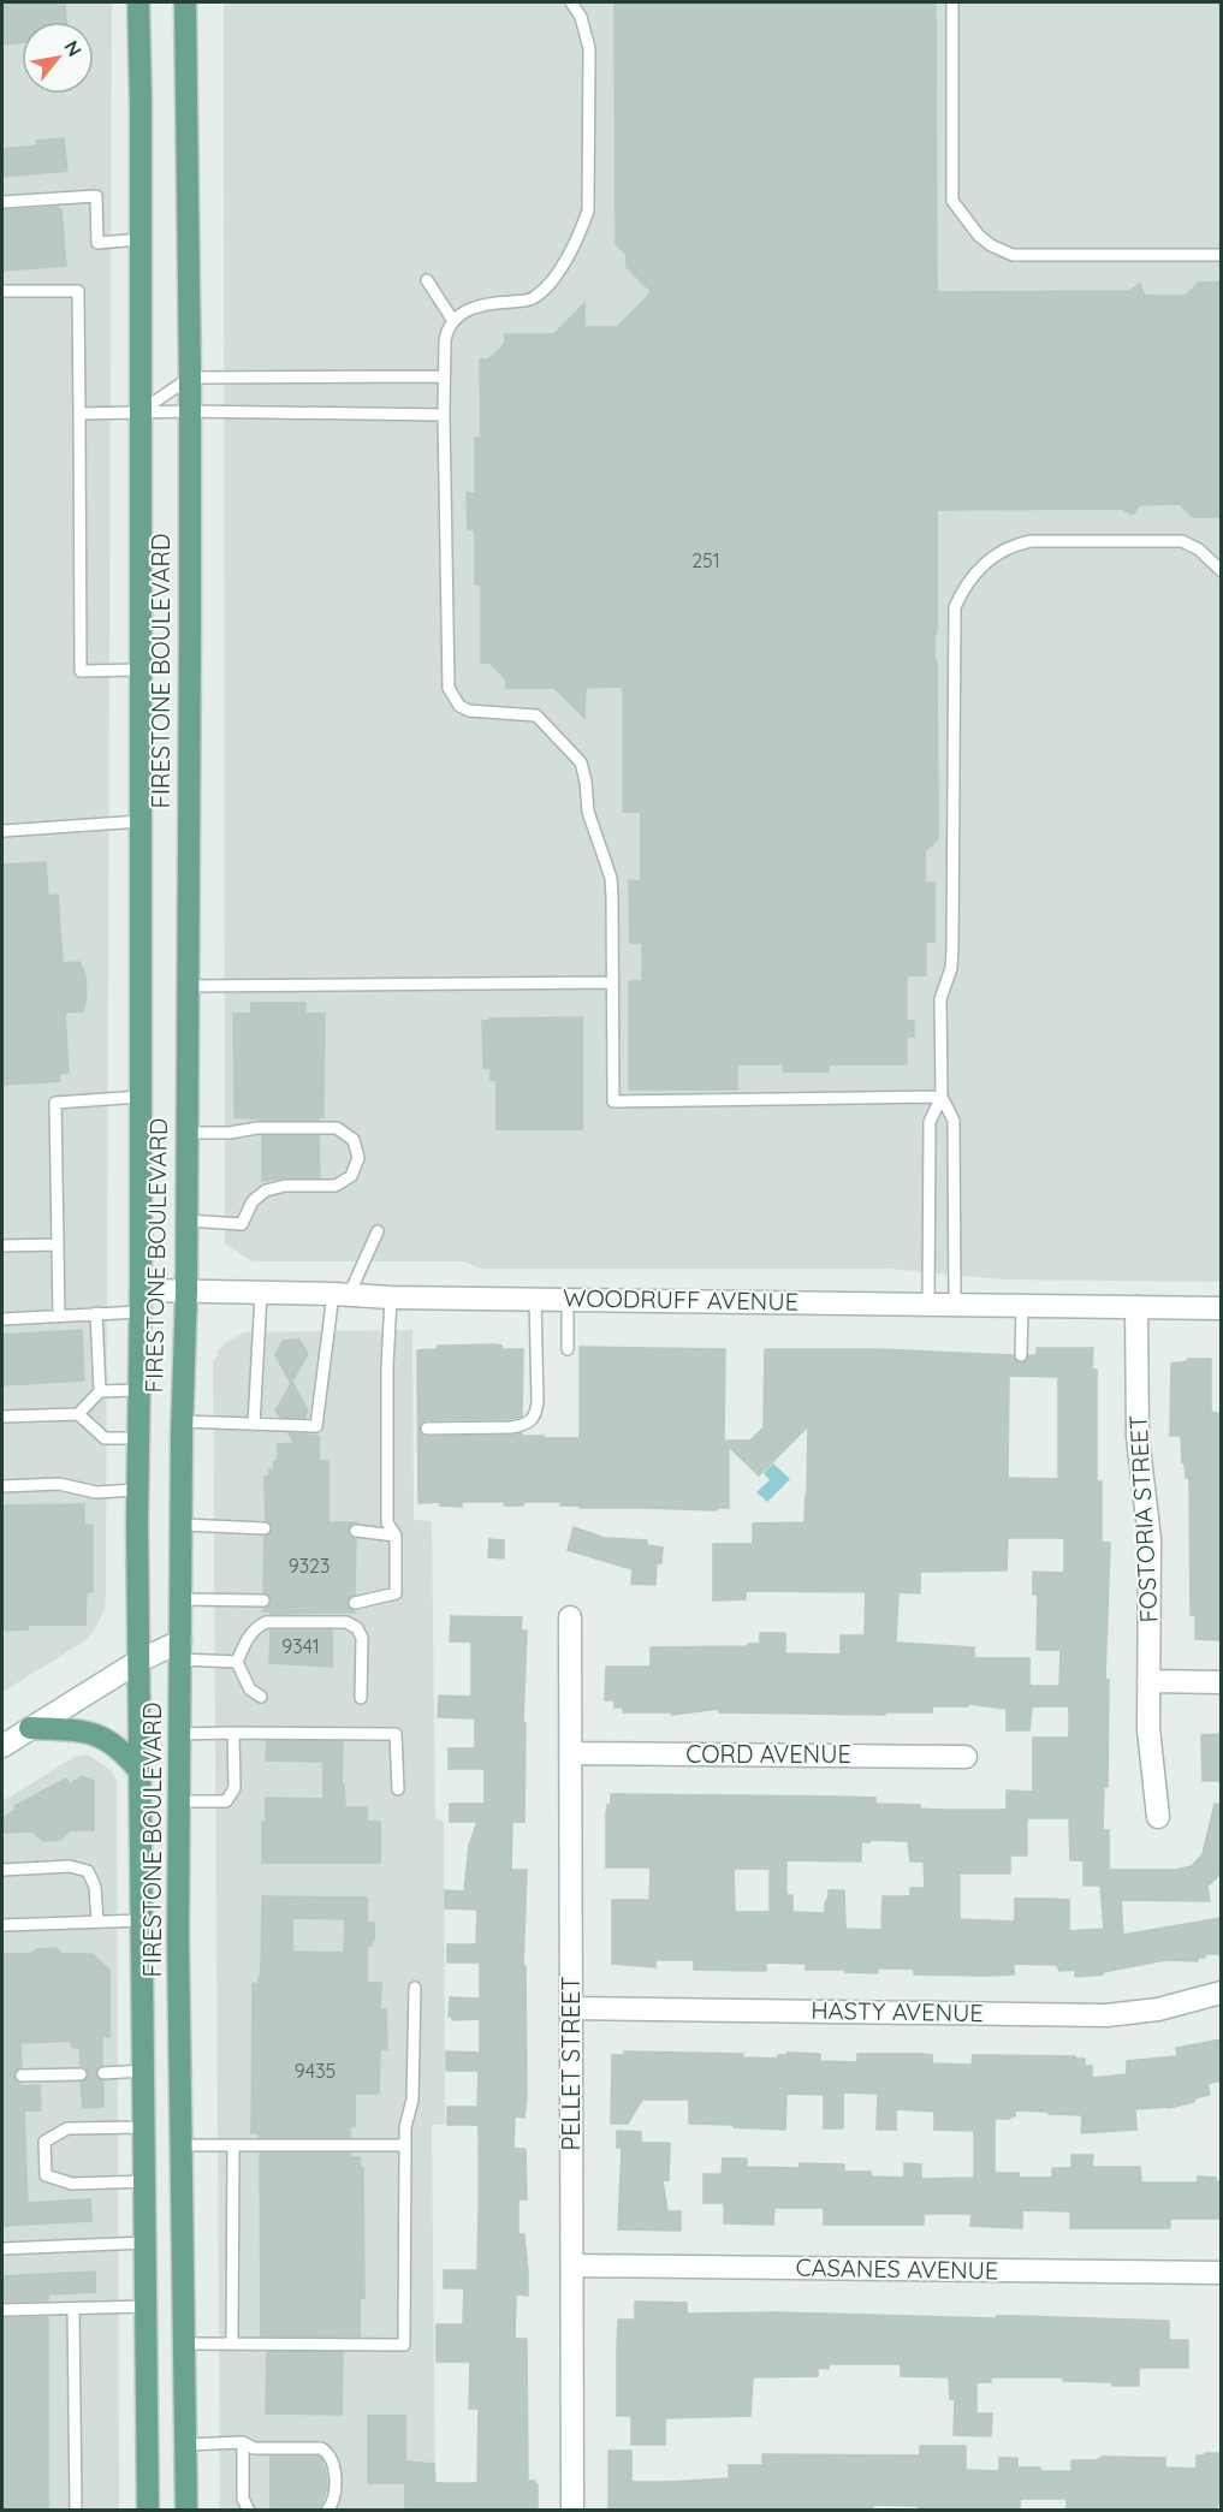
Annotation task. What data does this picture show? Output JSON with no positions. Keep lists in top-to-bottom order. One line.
{"streets":{"main road":["FIRESTONE BOULEVARD"],"street":["WOODRUFF AVENUE","FOSTORIA STREET","CORD AVENUE","HASTY AVENUE","PELLET STREET","CASANES AVENUE"]},"crossings":[["FIRESTONE BOULEVARD","WOODRUFF AVENUE"],["WOODRUFF AVENUE","FOSTORIA STREET"],["CORD AVENUE","PELLET STREET"],["HASTY AVENUE","PELLET STREET"],["PELLET STREET","CASANES AVENUE"]],"house_numbers":["251","9323","9341","9435"],"north":"top right"}
